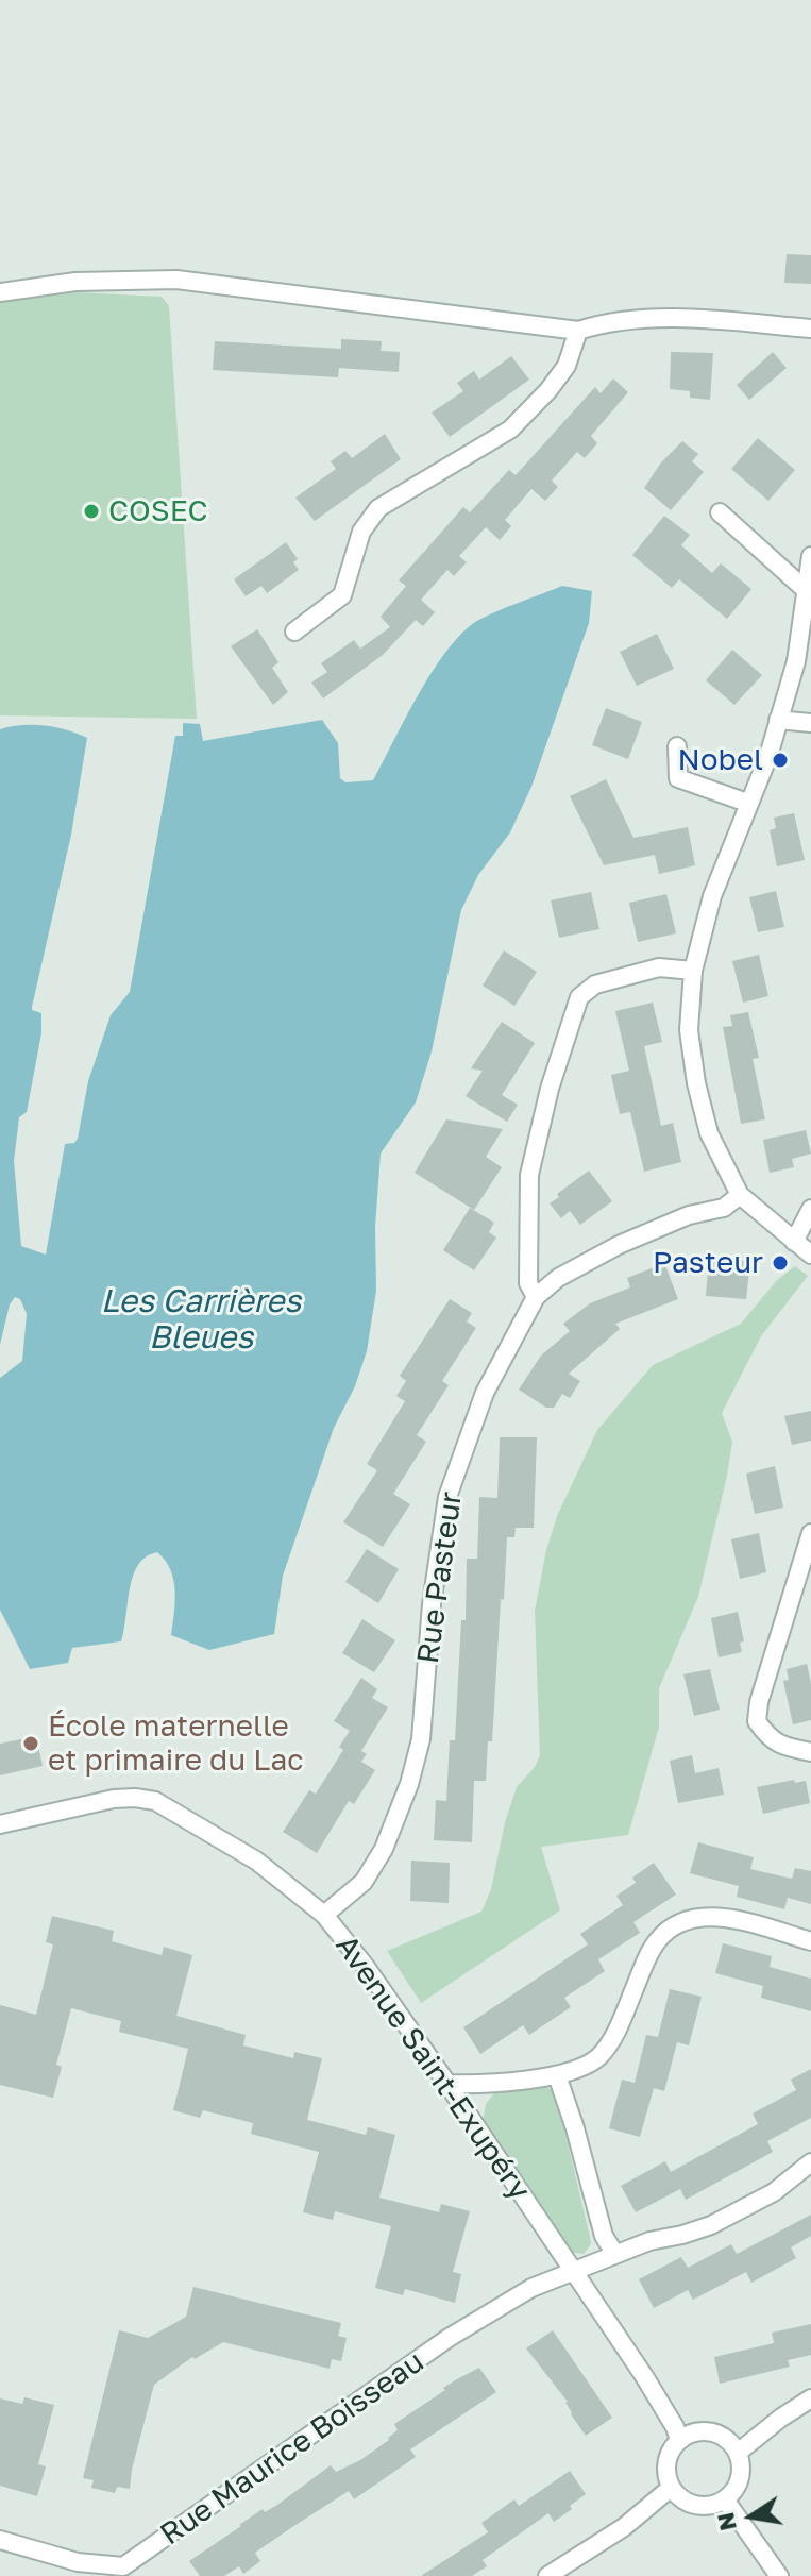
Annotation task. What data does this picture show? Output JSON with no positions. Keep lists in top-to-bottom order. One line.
{"streets":{"street":["Rue Pasteur","Avenue Saint-Exupéry","Rue Maurice Boisseau"]},"crossings":[["Rue Pasteur","Avenue Saint-Exupéry"],["Avenue Saint-Exupéry","Rue Maurice Boisseau"]],"water":["Les Carrières Bleues"],"places":["COSEC","Nobel","Pasteur","École maternelle et primaire du Lac"],"north":"left"}
